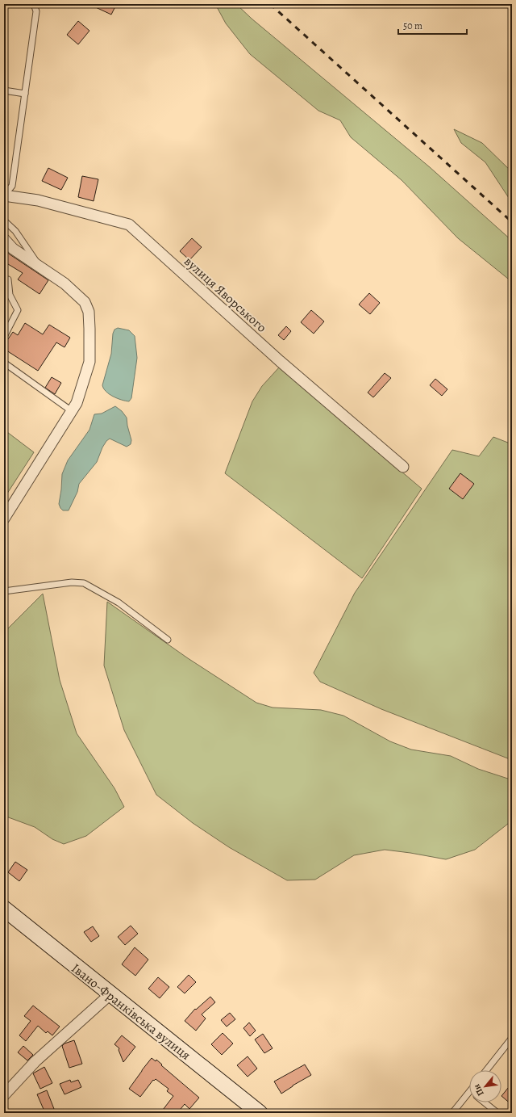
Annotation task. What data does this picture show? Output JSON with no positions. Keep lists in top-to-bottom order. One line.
{"streets":{"main road":["Івано-Франківська вулиця"],"street":["вулиця Яворського"]},"scale_bar":"50 m","north":"bottom left"}
